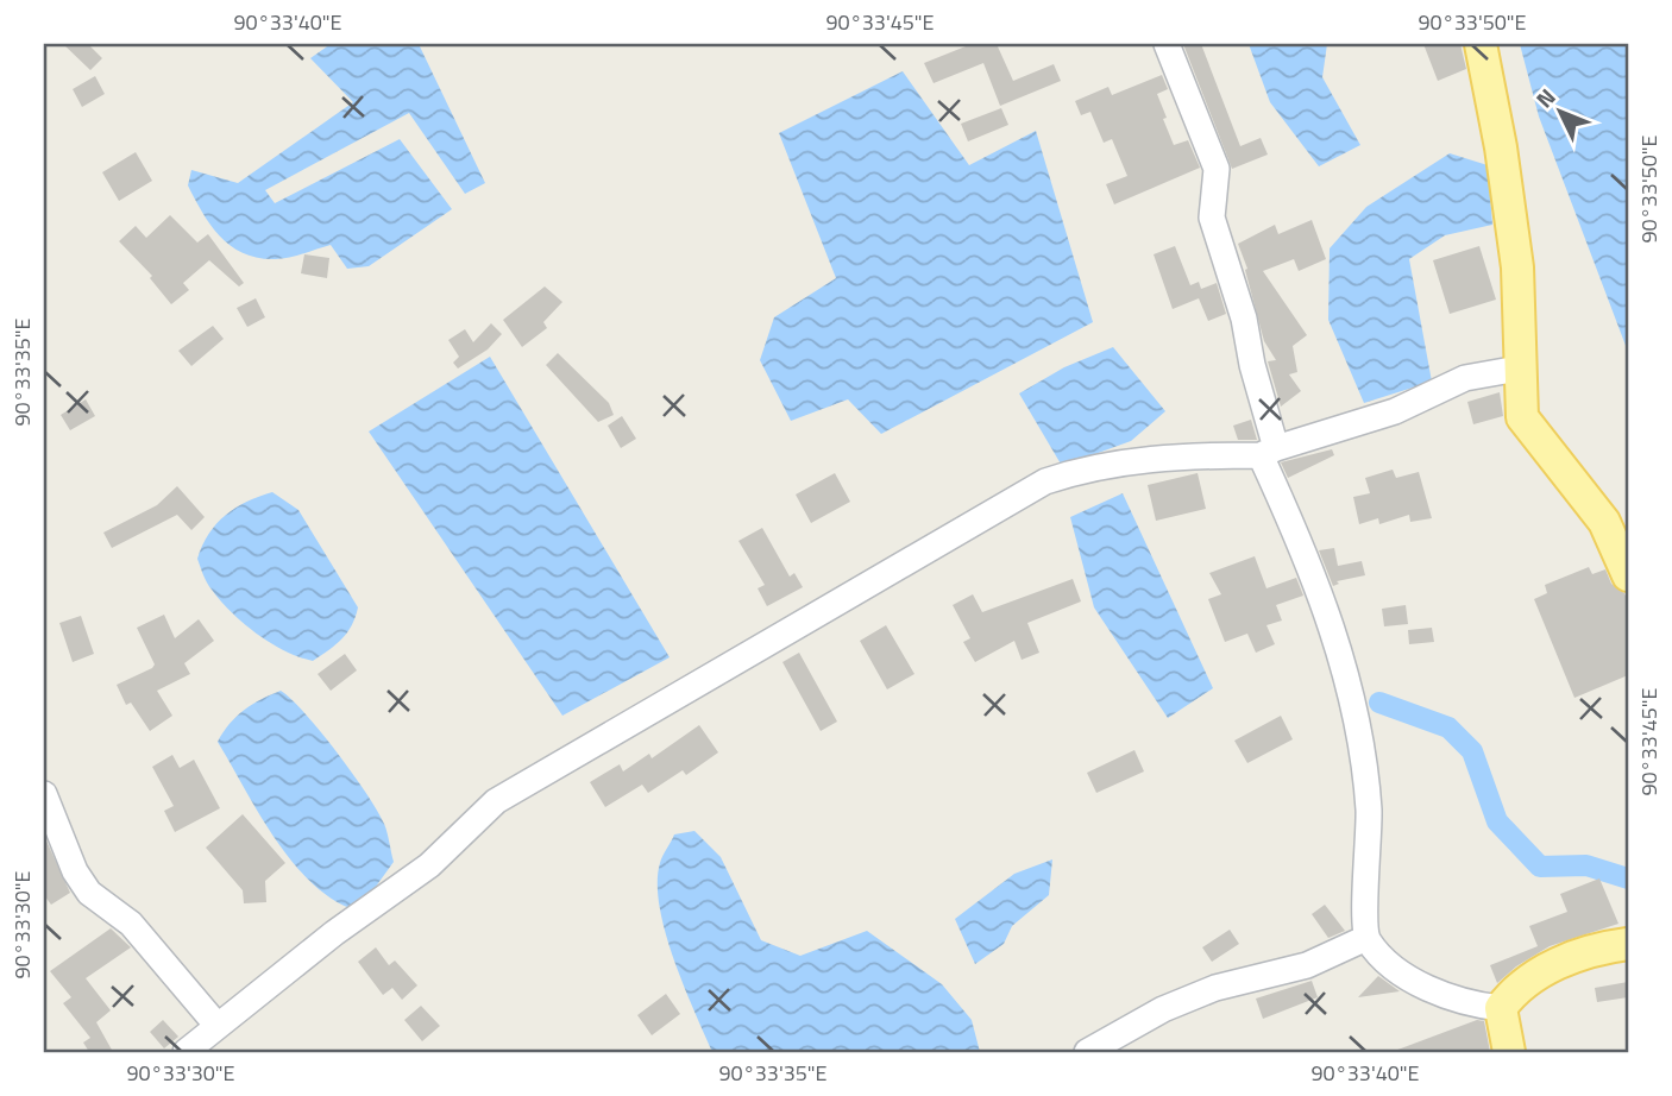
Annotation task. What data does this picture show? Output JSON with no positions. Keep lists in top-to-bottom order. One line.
{"north":"top left","coordinates":["90°33'40\"E","90°33'45\"E","90°33'50\"E","90°33'35\"E","90°33'30\"E"]}
